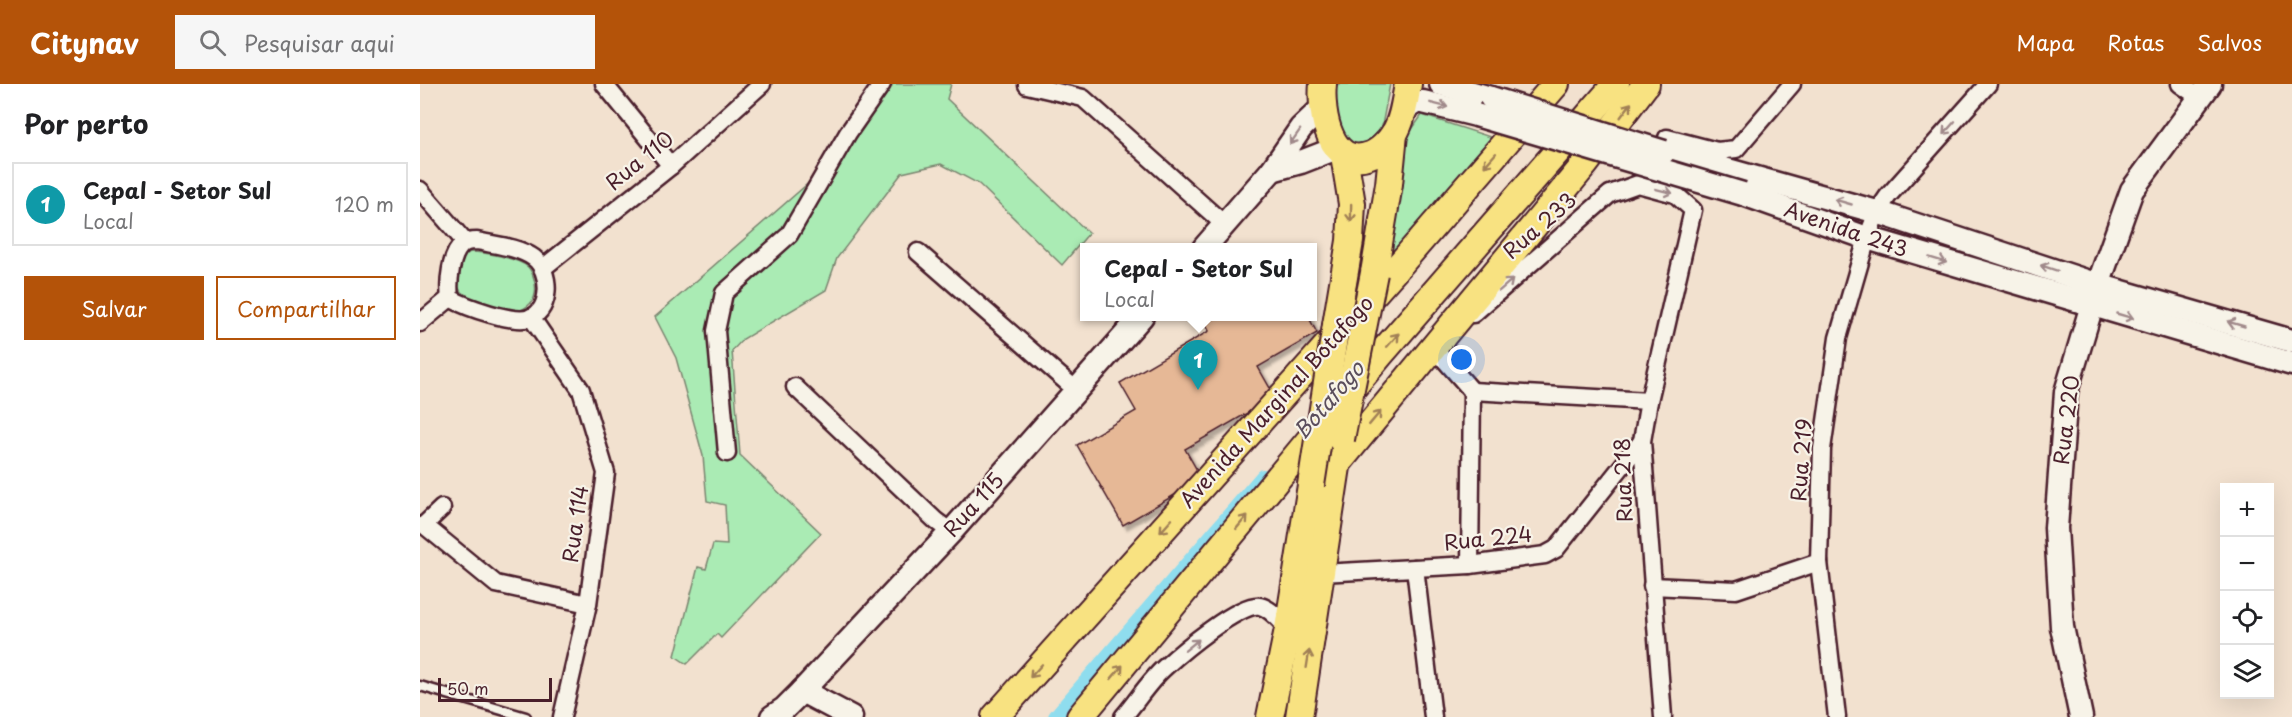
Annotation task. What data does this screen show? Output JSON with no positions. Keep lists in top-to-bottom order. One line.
{"streets":{"main road":["Avenida 243","Avenida Marginal Botafogo","Rua 220","Rua 115"],"street":["Rua 110","Rua 233","Rua 219","Rua 218","Rua 114","Rua 224"]},"crossings":[["Rua 110","Rua 114"],["Rua 233","Rua 218"],["Avenida 243","Rua 220"],["Avenida 243","Rua 219"],["Rua 218","Rua 224"]],"one_way":["Rua 233"],"water":["Botafogo"],"scale_bar":"50 m","page":{"header":"Citynav","search":"Pesquisar aqui","nav":["Mapa","Rotas","Salvos"],"heading":"Por perto","list":[{"mark":"1","name":"Cepal - Setor Sul","note":"Local","value":"120 m"}],"popup":["Cepal - Setor Sul","Local"],"buttons":["Salvar","Compartilhar"],"pins":"1","map_buttons":["+","−"],"scale":"50 m"}}
